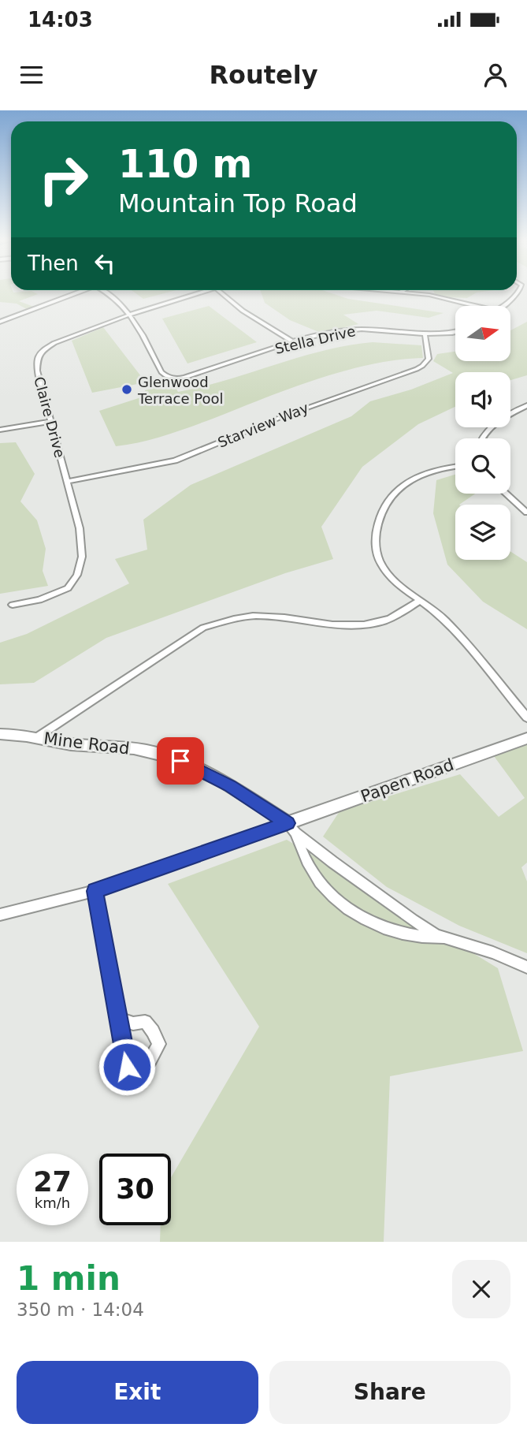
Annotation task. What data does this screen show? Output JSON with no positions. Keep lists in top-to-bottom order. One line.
{"streets":{"street":["Stella Drive","Claire Drive","Starview Way","Mine Road","Papen Road"]},"crossings":[["Stella Drive","Claire Drive"],["Stella Drive","Starview Way"],["Claire Drive","Starview Way"],["Mine Road","Papen Road"]],"places":["Glenwood Terrace Pool"],"north":"right","page":{"status":"14:03","header":"Routely","turn":["110 m","Mountain Top Road"],"then":"Then","speed":"27 km/h","limit":"30","heading":["1 min","350 m · 14:04"],"buttons":["Exit","Share"]}}
